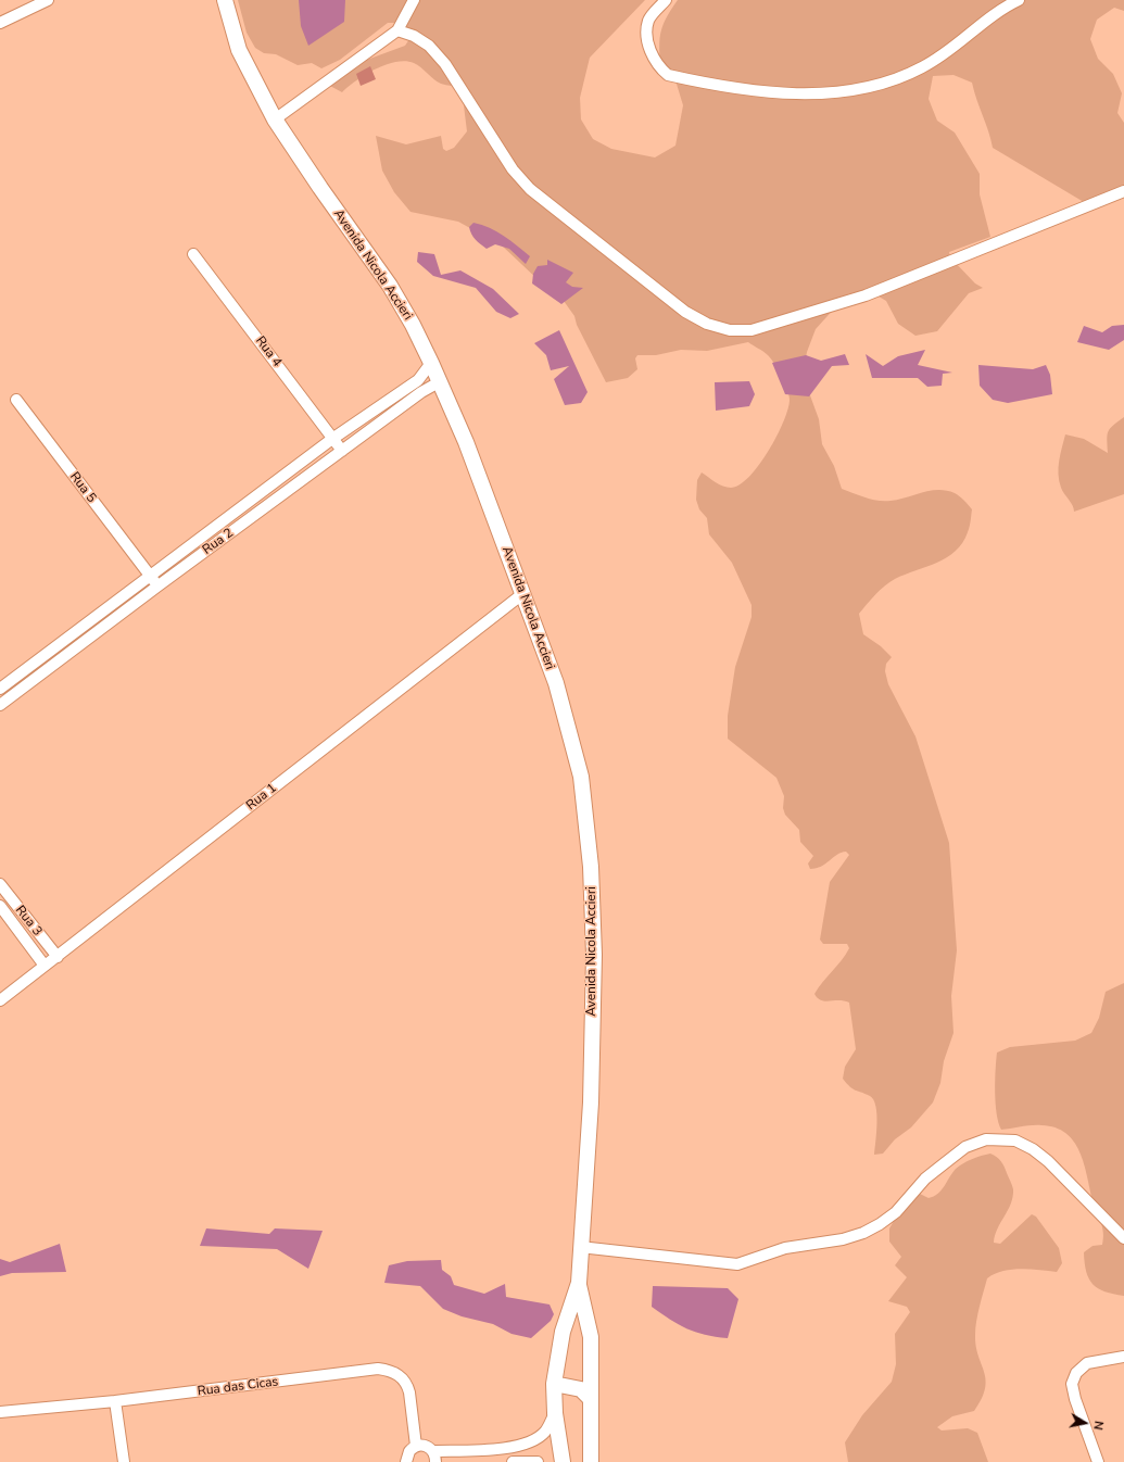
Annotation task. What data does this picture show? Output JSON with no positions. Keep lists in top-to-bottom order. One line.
{"streets":{"street":["Avenida Nicola Accieri","Rua 4","Rua 5","Rua 2","Rua 1","Rua 3","Rua das Cicas"]},"crossings":[["Avenida Nicola Accieri","Rua 2"],["Avenida Nicola Accieri","Rua 1"],["Rua 4","Rua 2"],["Rua 5","Rua 2"],["Rua 1","Rua 3"]],"north":"right"}
